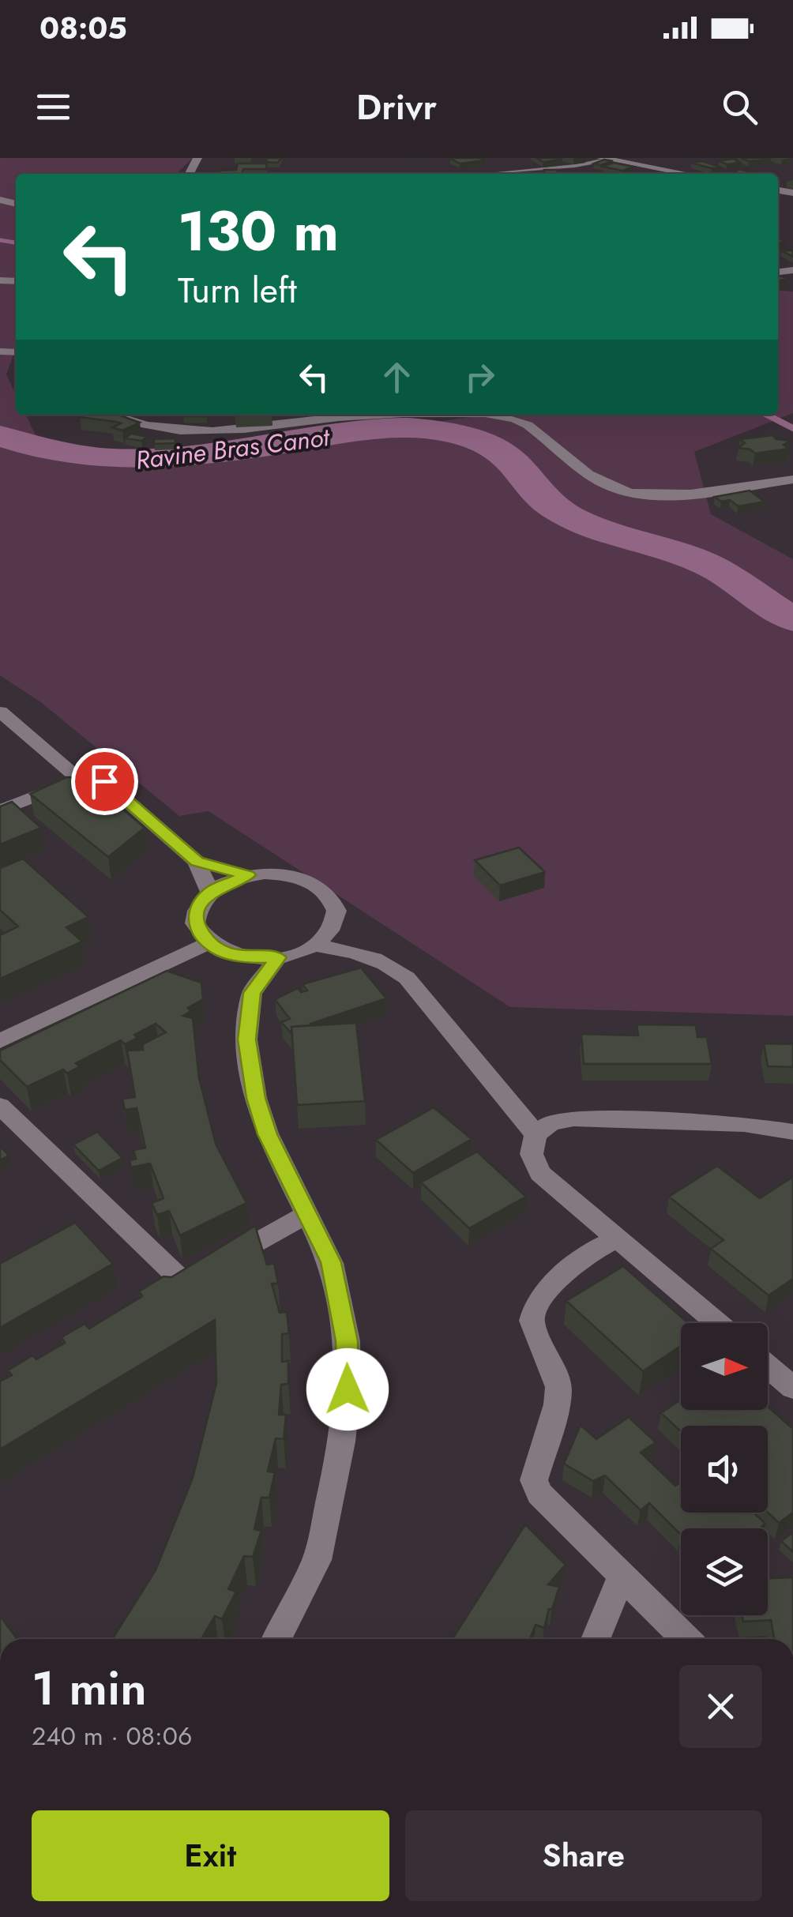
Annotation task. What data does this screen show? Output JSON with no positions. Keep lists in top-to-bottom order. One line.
{"water":["Ravine Bras Canot"],"north":"right","page":{"status":"08:05","header":"Drivr","turn":["130 m","Turn left"],"heading":["1 min","240 m · 08:06"],"buttons":["Exit","Share"]}}
